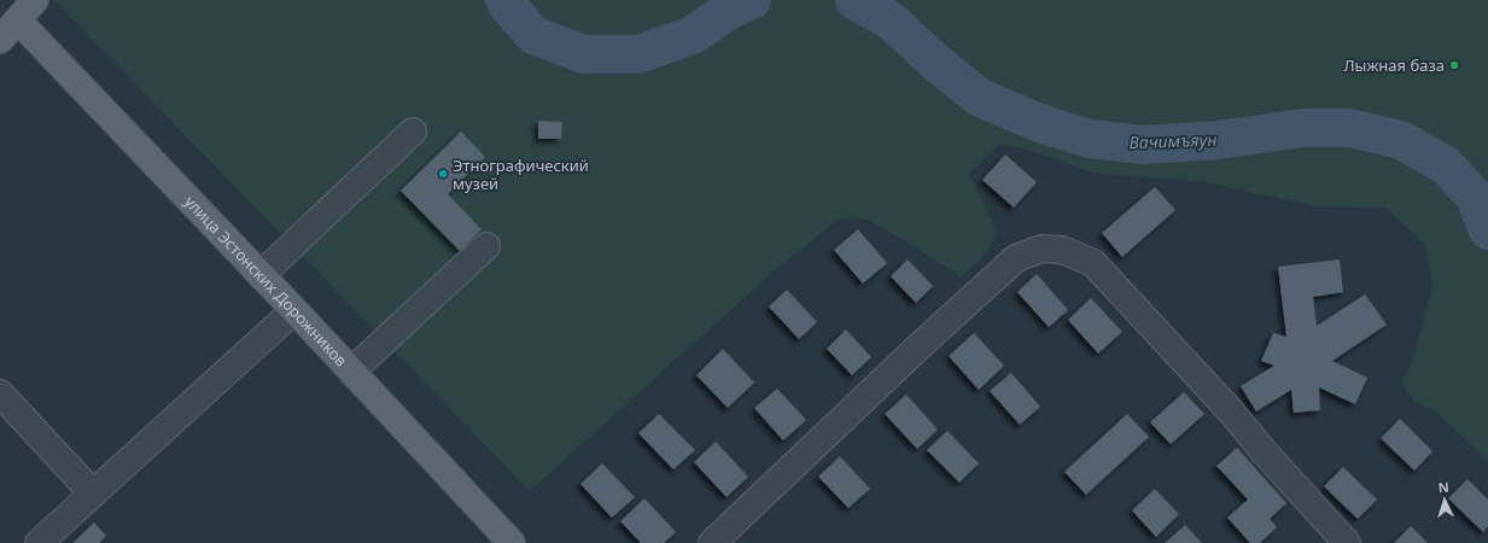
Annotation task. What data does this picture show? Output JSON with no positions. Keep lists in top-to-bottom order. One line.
{"streets":{"main road":["улица Эстонских Дорожников"]},"water":["Вачимъяун"],"places":["Лыжная база","Этнографический музей"],"north":"top"}
